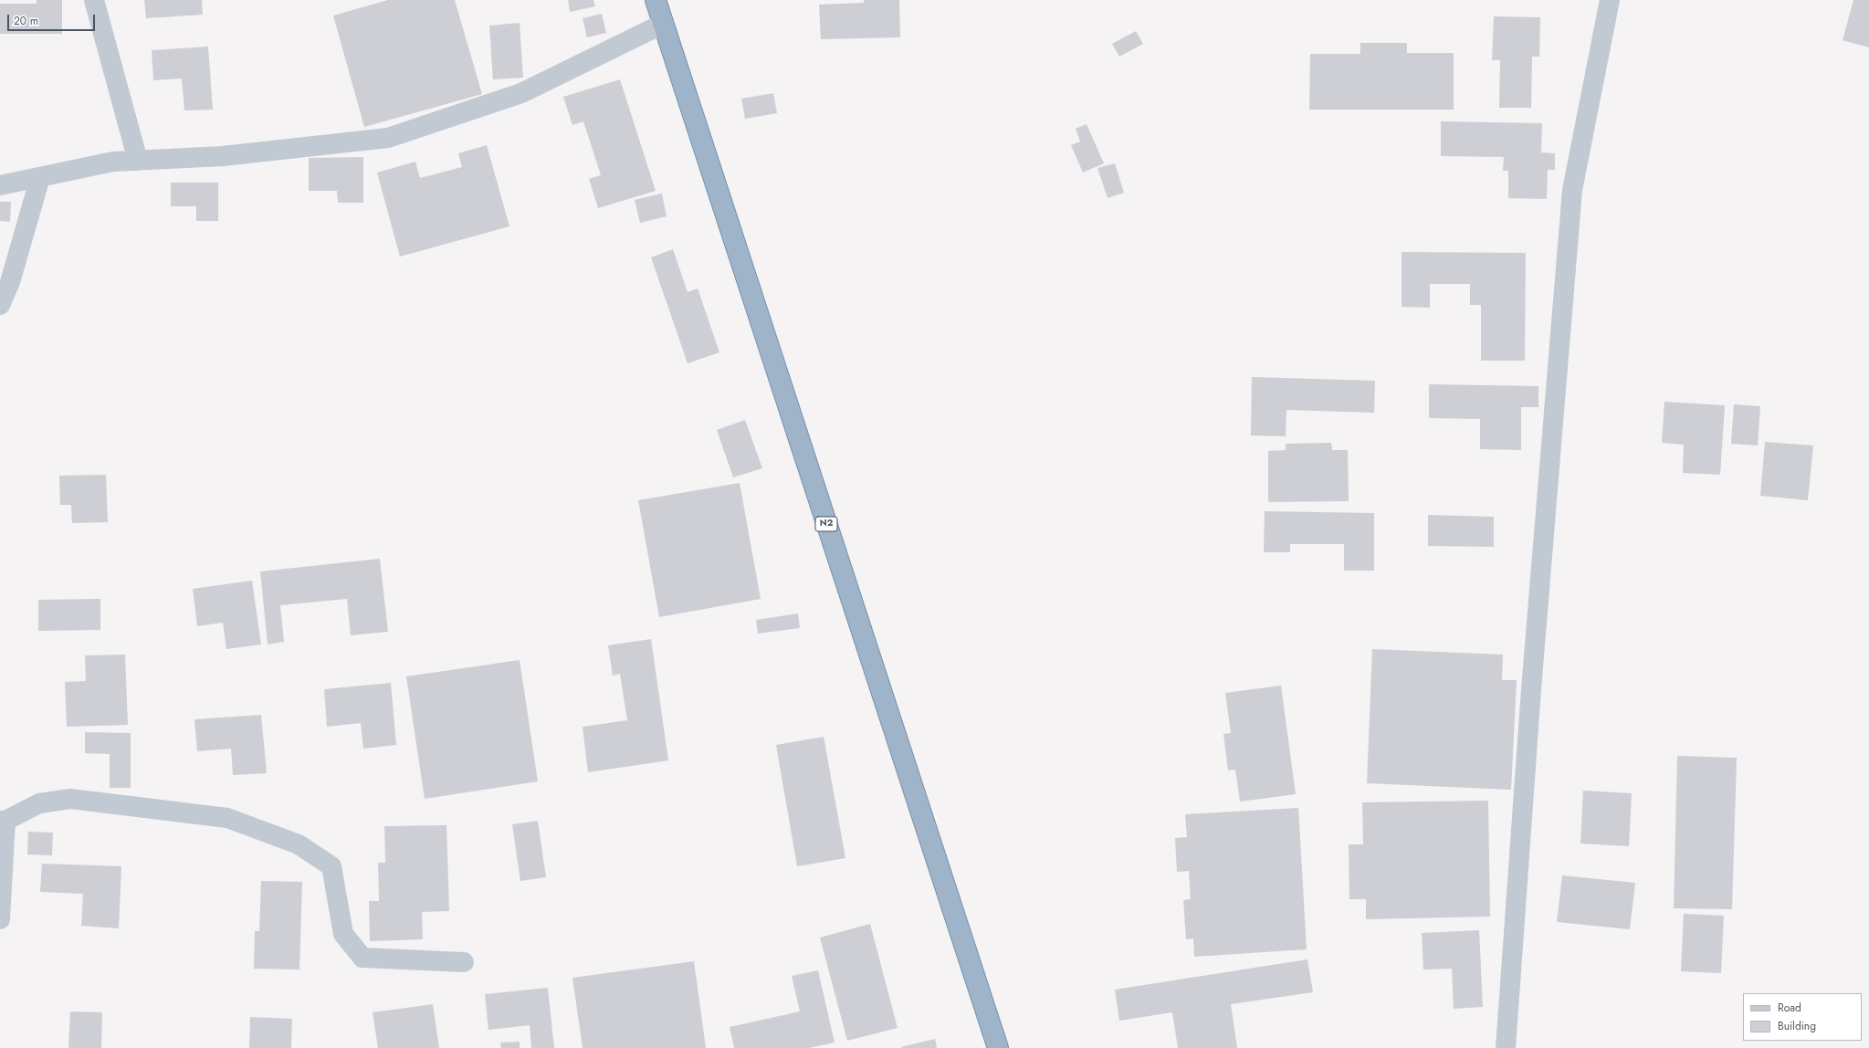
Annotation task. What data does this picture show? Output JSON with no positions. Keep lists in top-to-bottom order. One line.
{"streets":{"highway":["N2"]},"legend":["Road","Building"],"scale_bar":"20 m"}
